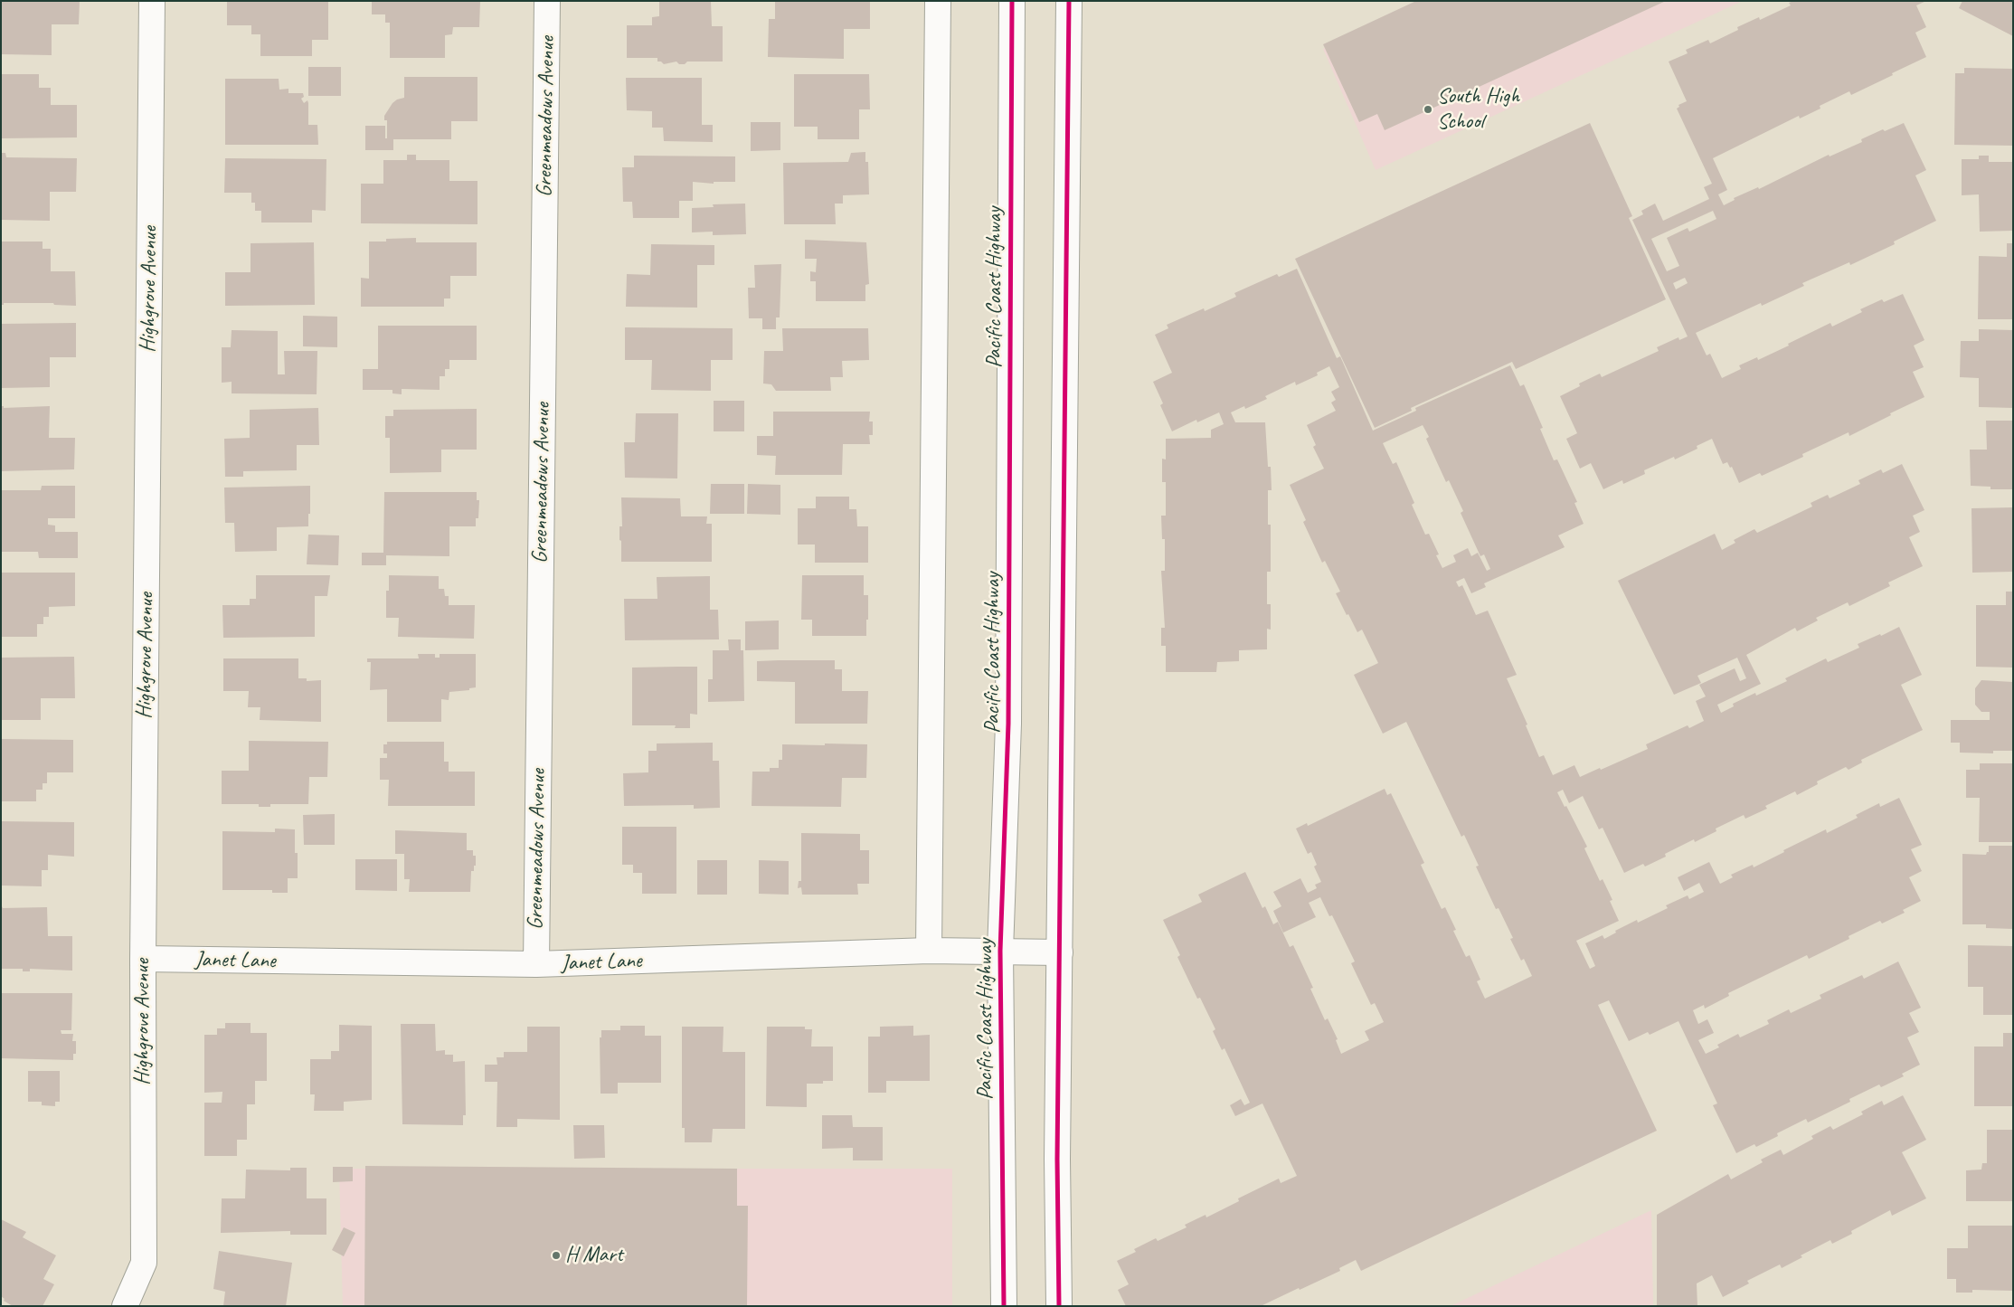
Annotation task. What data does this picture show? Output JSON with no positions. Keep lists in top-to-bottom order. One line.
{"streets":{"main road":["Greenmeadows Avenue","Pacific Coast Highway","Highgrove Avenue","Janet Lane"]},"crossings":[["Greenmeadows Avenue","Janet Lane"],["Pacific Coast Highway","Janet Lane"],["Highgrove Avenue","Janet Lane"]],"places":["South High School","H Mart"]}
